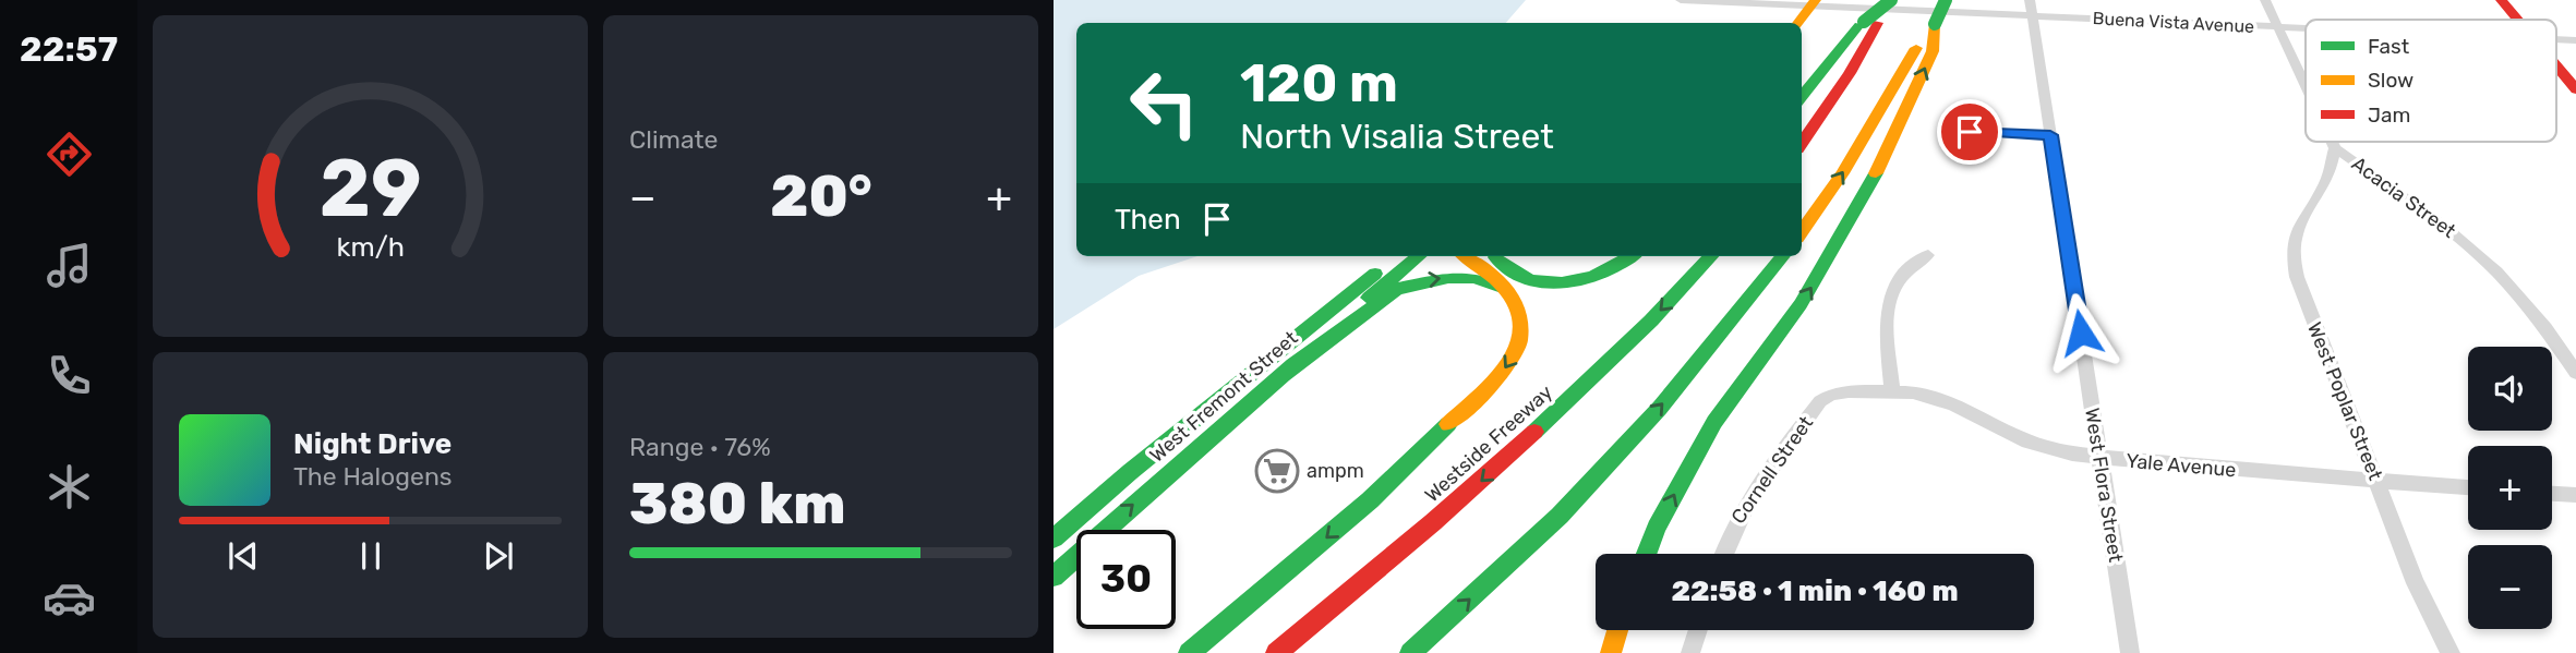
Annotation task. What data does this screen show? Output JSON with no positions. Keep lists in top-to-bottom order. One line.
{"streets":{"main road":["West Fremont Street","Westside Freeway"],"street":["Buena Vista Avenue","Acacia Street","West Poplar Street","Yale Avenue","Cornell Street","West Flora Street"]},"crossings":[["Buena Vista Avenue","Acacia Street"],["Buena Vista Avenue","West Flora Street"],["Acacia Street","West Poplar Street"],["West Poplar Street","Yale Avenue"],["Yale Avenue","Cornell Street"],["Yale Avenue","West Flora Street"]],"places":{"supermarket":["ampm"]},"legend":["Fast","Slow","Jam"],"page":{"tabs":"22:57","tile":["Climate",["Range · 76%","380 km"]],"turn":["120 m","North Visalia Street"],"heat":["−","20°","+"],"then":"Then","map_buttons":["+","−"],"song":["Night Drive","The Halogens"],"limit":"30","trip":"22:58 · 1 min · 160 m","gauge":["29","km/h"]}}
